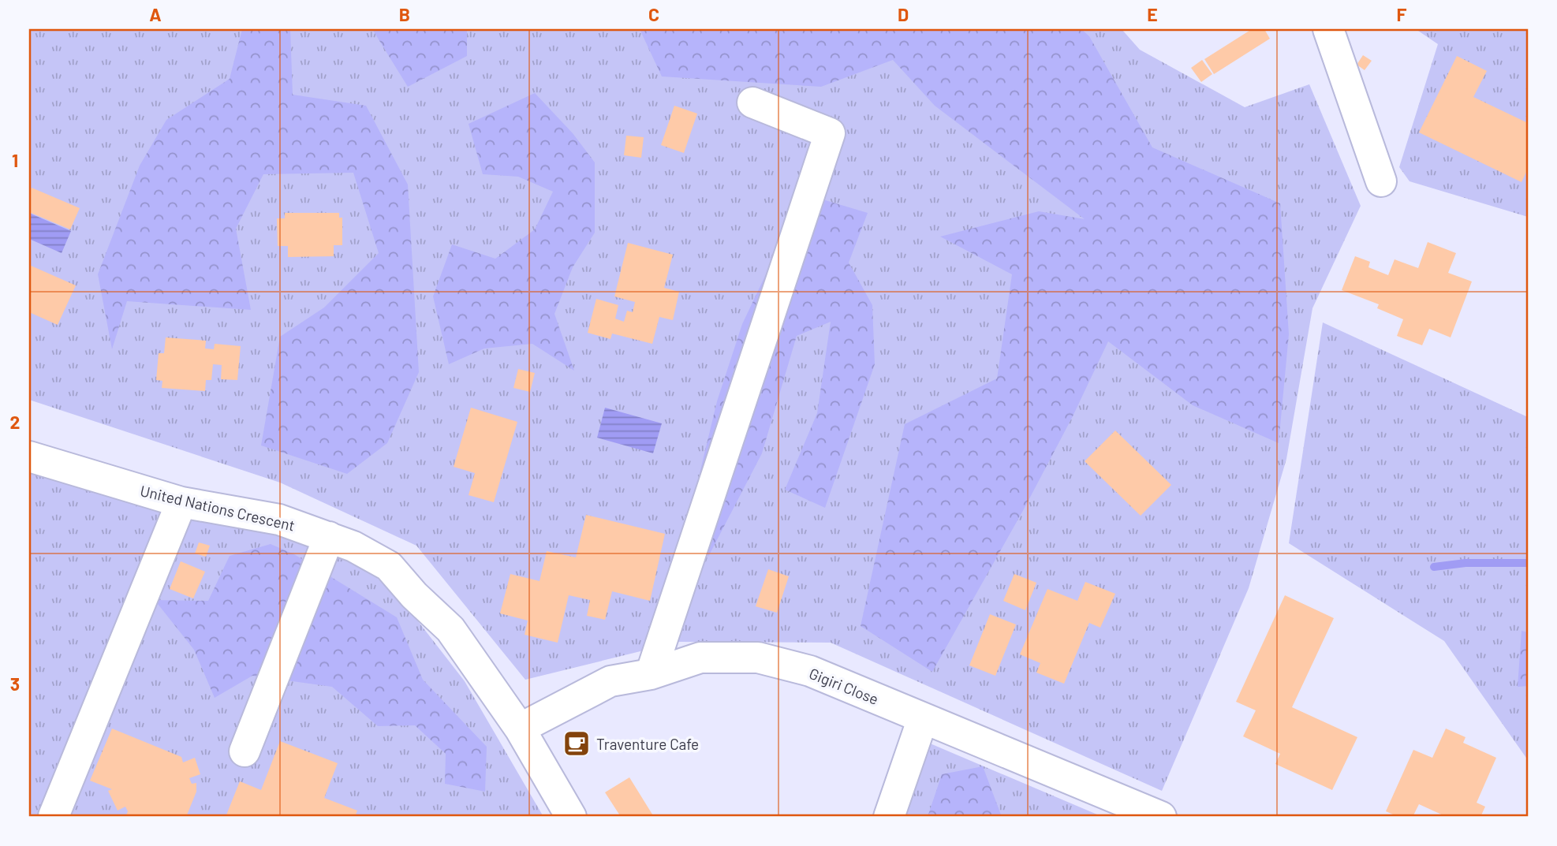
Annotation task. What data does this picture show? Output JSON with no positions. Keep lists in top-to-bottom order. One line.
{"streets":{"street":["United Nations Crescent","Gigiri Close"]},"crossings":[["United Nations Crescent","Gigiri Close"]],"places":{"cafe":["Traventure Cafe"]},"grid":{"columns":["A","B","C","D","E","F"],"rows":["1","2","3"]}}
